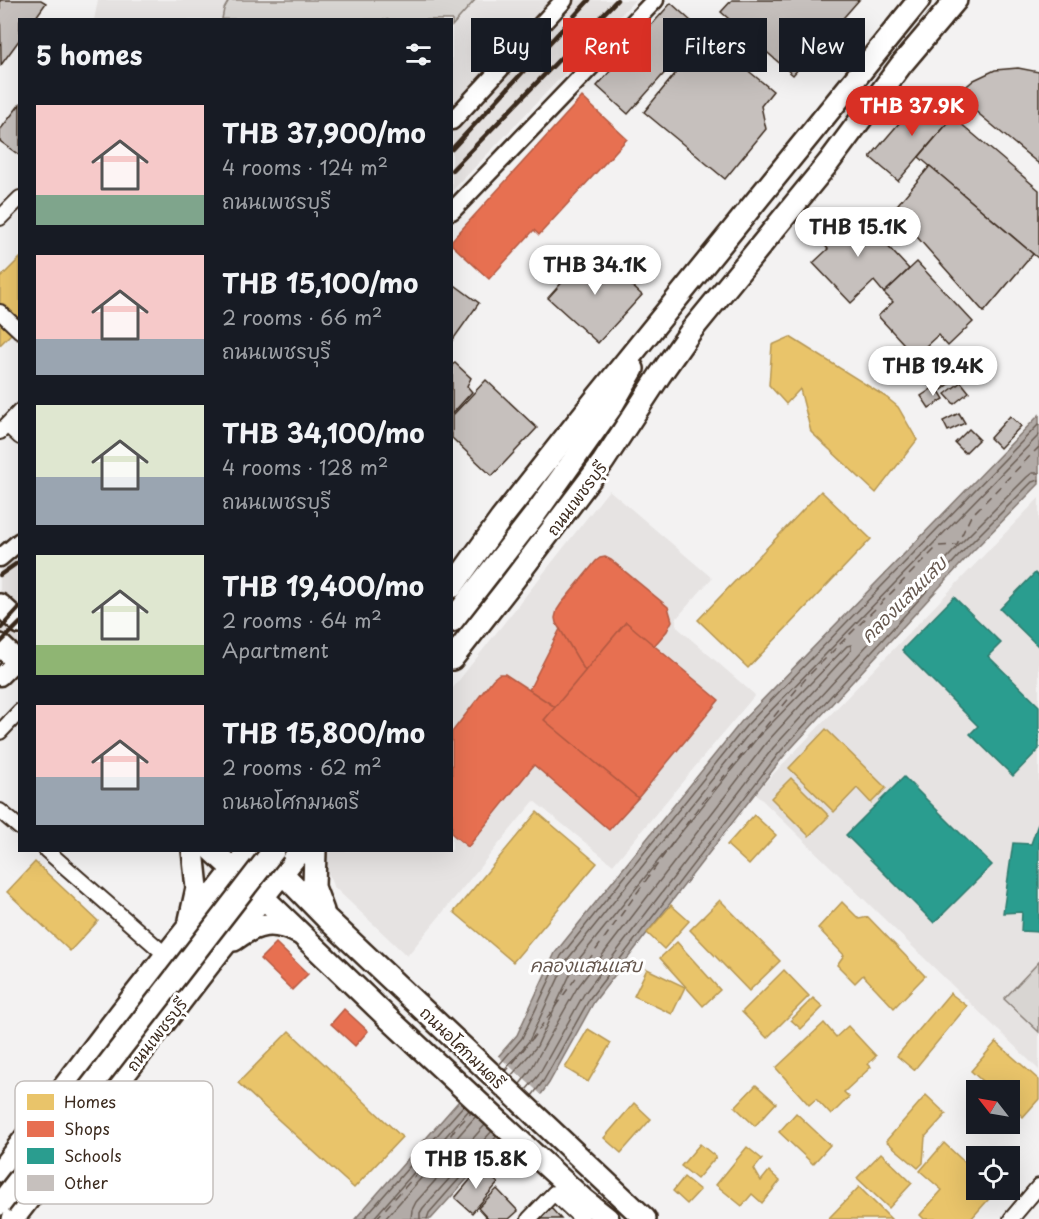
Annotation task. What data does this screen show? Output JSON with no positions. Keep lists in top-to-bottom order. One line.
{"streets":{"main road":["ถนนเพชรบุรี","ถนนอโศกมนตรี"]},"crossings":[["ถนนเพชรบุรี","ถนนอโศกมนตรี"]],"water":["คลองแสนแสบ"],"legend":["Homes","Shops","Schools","Other"],"north":"top left","page":{"chip":["Buy","Rent","Filters","New"],"heading":"5 homes","price":["THB 37.9K","THB 15.1K","THB 34.1K","THB 19.4K","THB 15.8K"],"list":[{"name":"THB 37,900/mo","note":"4 rooms · 124 m² · ถนนเพชรบุรี"},{"name":"THB 15,100/mo","note":"2 rooms · 66 m² · ถนนเพชรบุรี"},{"name":"THB 34,100/mo","note":"4 rooms · 128 m² · ถนนเพชรบุรี"},{"name":"THB 19,400/mo","note":"2 rooms · 64 m² · Apartment"},{"name":"THB 15,800/mo","note":"2 rooms · 62 m² · ถนนอโศกมนตรี"}]}}
